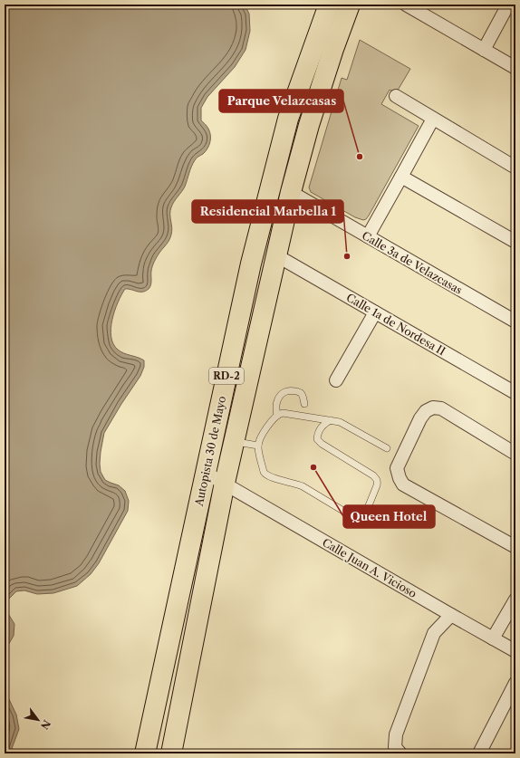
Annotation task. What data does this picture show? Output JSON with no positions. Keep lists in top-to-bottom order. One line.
{"streets":{"highway":["RD-2","Autopista 30 de Mayo"],"street":["Calle 3a de Velazcasas","Calle 1a de Nordesa II","Calle Juan A. Vicioso"]},"crossings":[["Calle 3a de Velazcasas","Autopista 30 de Mayo"],["Calle 1a de Nordesa II","Autopista 30 de Mayo"],["Autopista 30 de Mayo","Calle Juan A. Vicioso"]],"places":["Parque Velazcasas","Residencial Marbella 1","Queen Hotel"],"north":"bottom right"}
